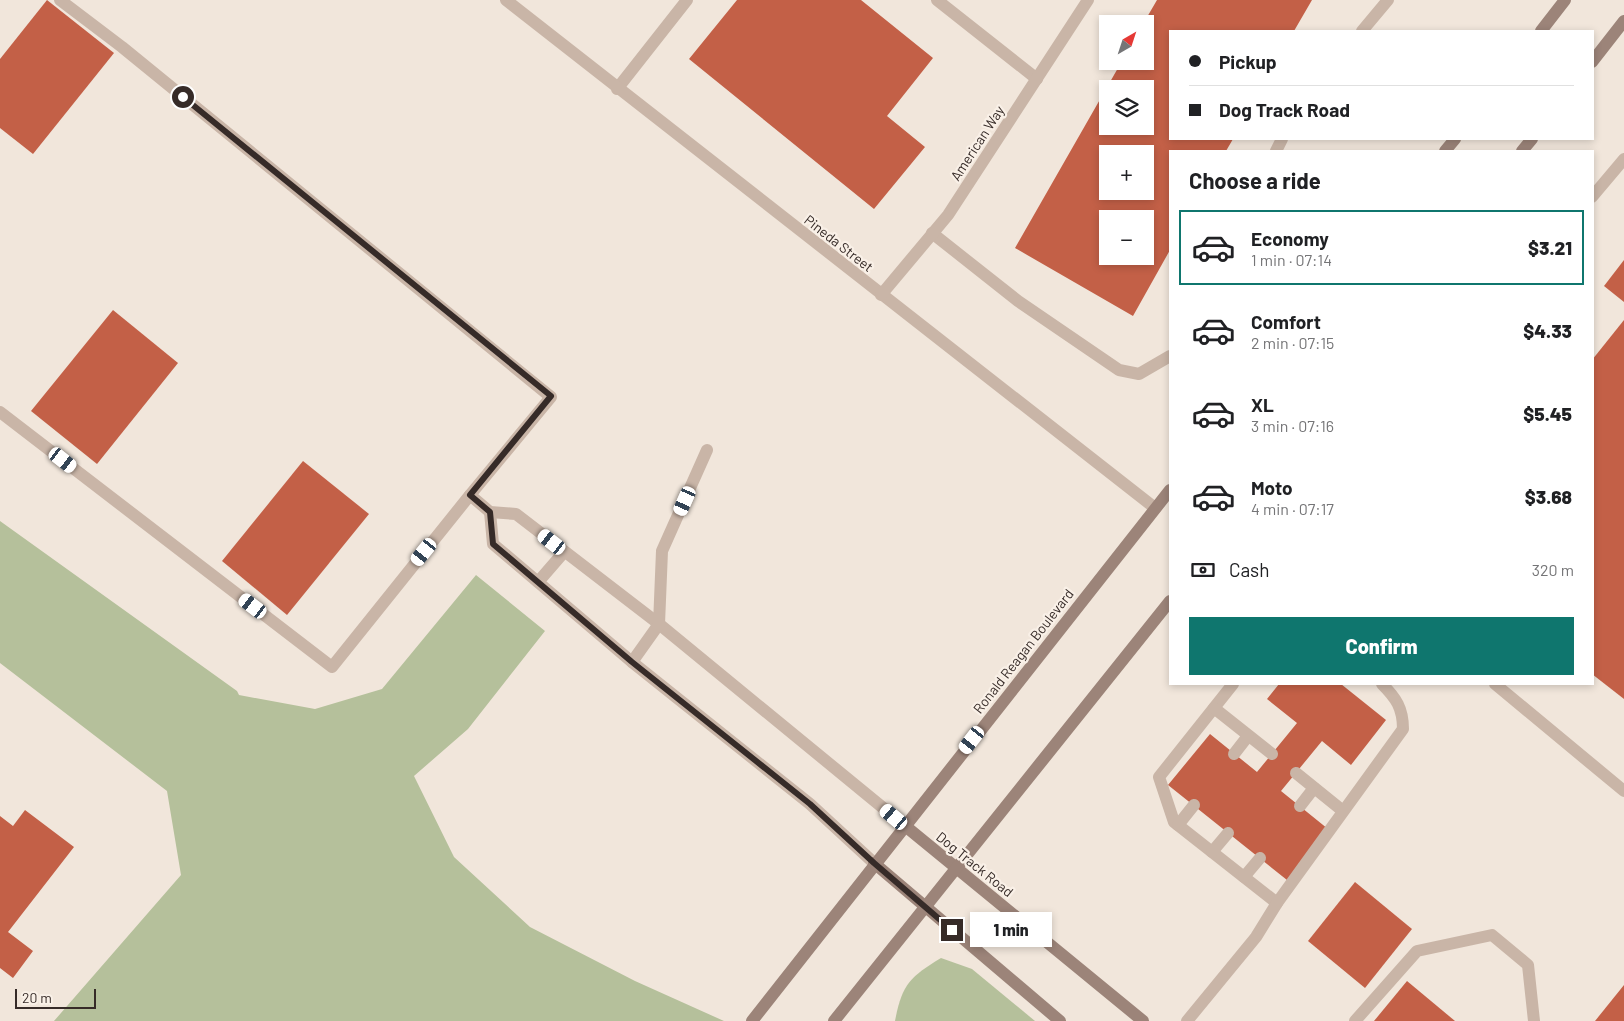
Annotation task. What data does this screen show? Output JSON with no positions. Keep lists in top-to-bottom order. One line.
{"streets":{"main road":["Ronald Reagan Boulevard","Dog Track Road"],"street":["American Way","Pineda Street"]},"crossings":[["American Way","Pineda Street"],["Pineda Street","Ronald Reagan Boulevard"],["Ronald Reagan Boulevard","Dog Track Road"]],"scale_bar":"20 m","north":"top right","page":{"map_buttons":["+","−"],"banner":["Pickup","Dog Track Road"],"heading":"Choose a ride","list":[{"name":"Economy","note":"1 min · 07:14","value":"$3.21"},{"name":"Comfort","note":"2 min · 07:15","value":"$4.33"},{"name":"XL","note":"3 min · 07:16","value":"$5.45"},{"name":"Moto","note":"4 min · 07:17","value":"$3.68"}],"pay":["Cash","320 m"],"buttons":"Confirm","bubble":"1 min","scale":"20 m"}}
